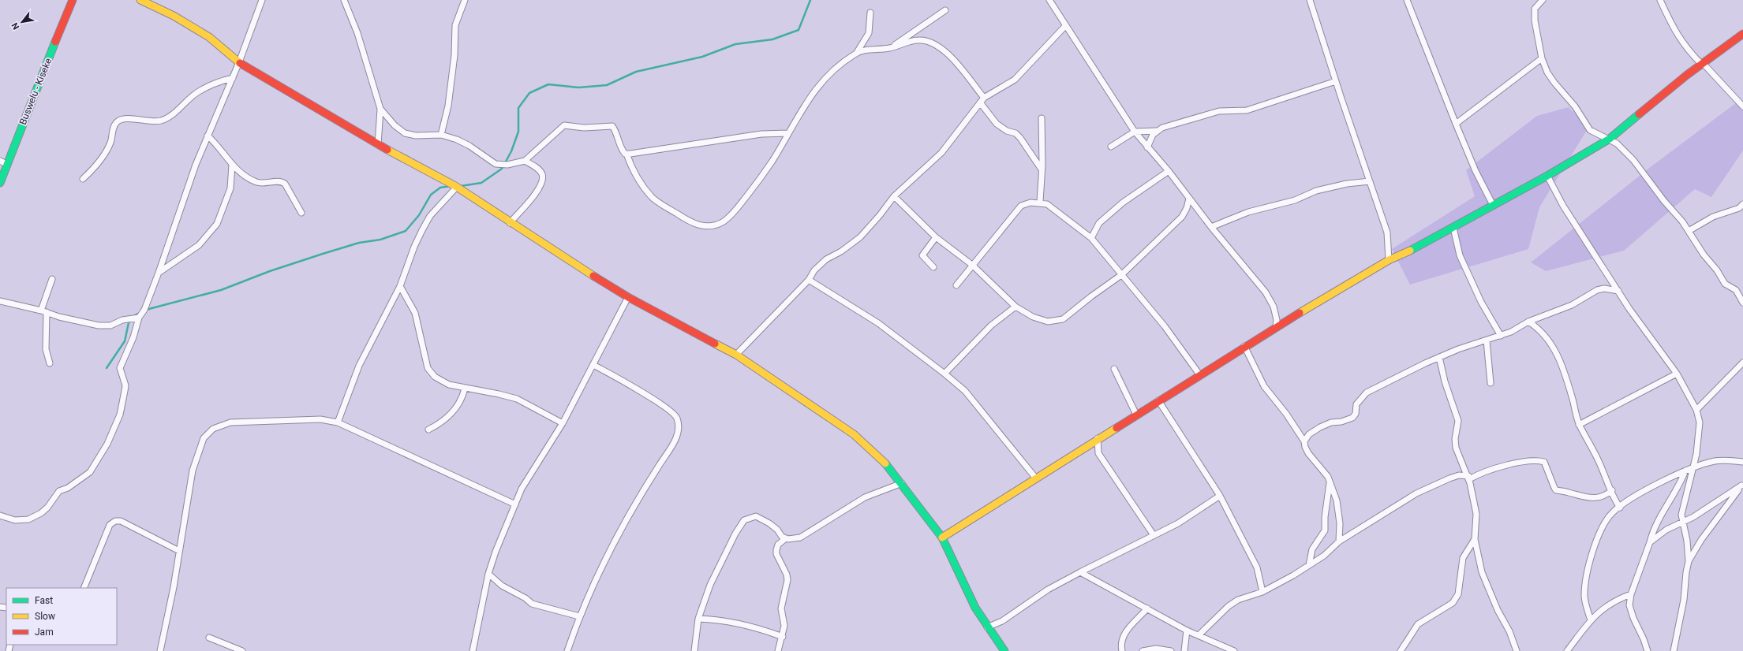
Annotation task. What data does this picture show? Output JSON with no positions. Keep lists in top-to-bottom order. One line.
{"streets":{"street":["Buswelu - Kiseke"]},"legend":["Fast","Slow","Jam"],"north":"bottom left"}
